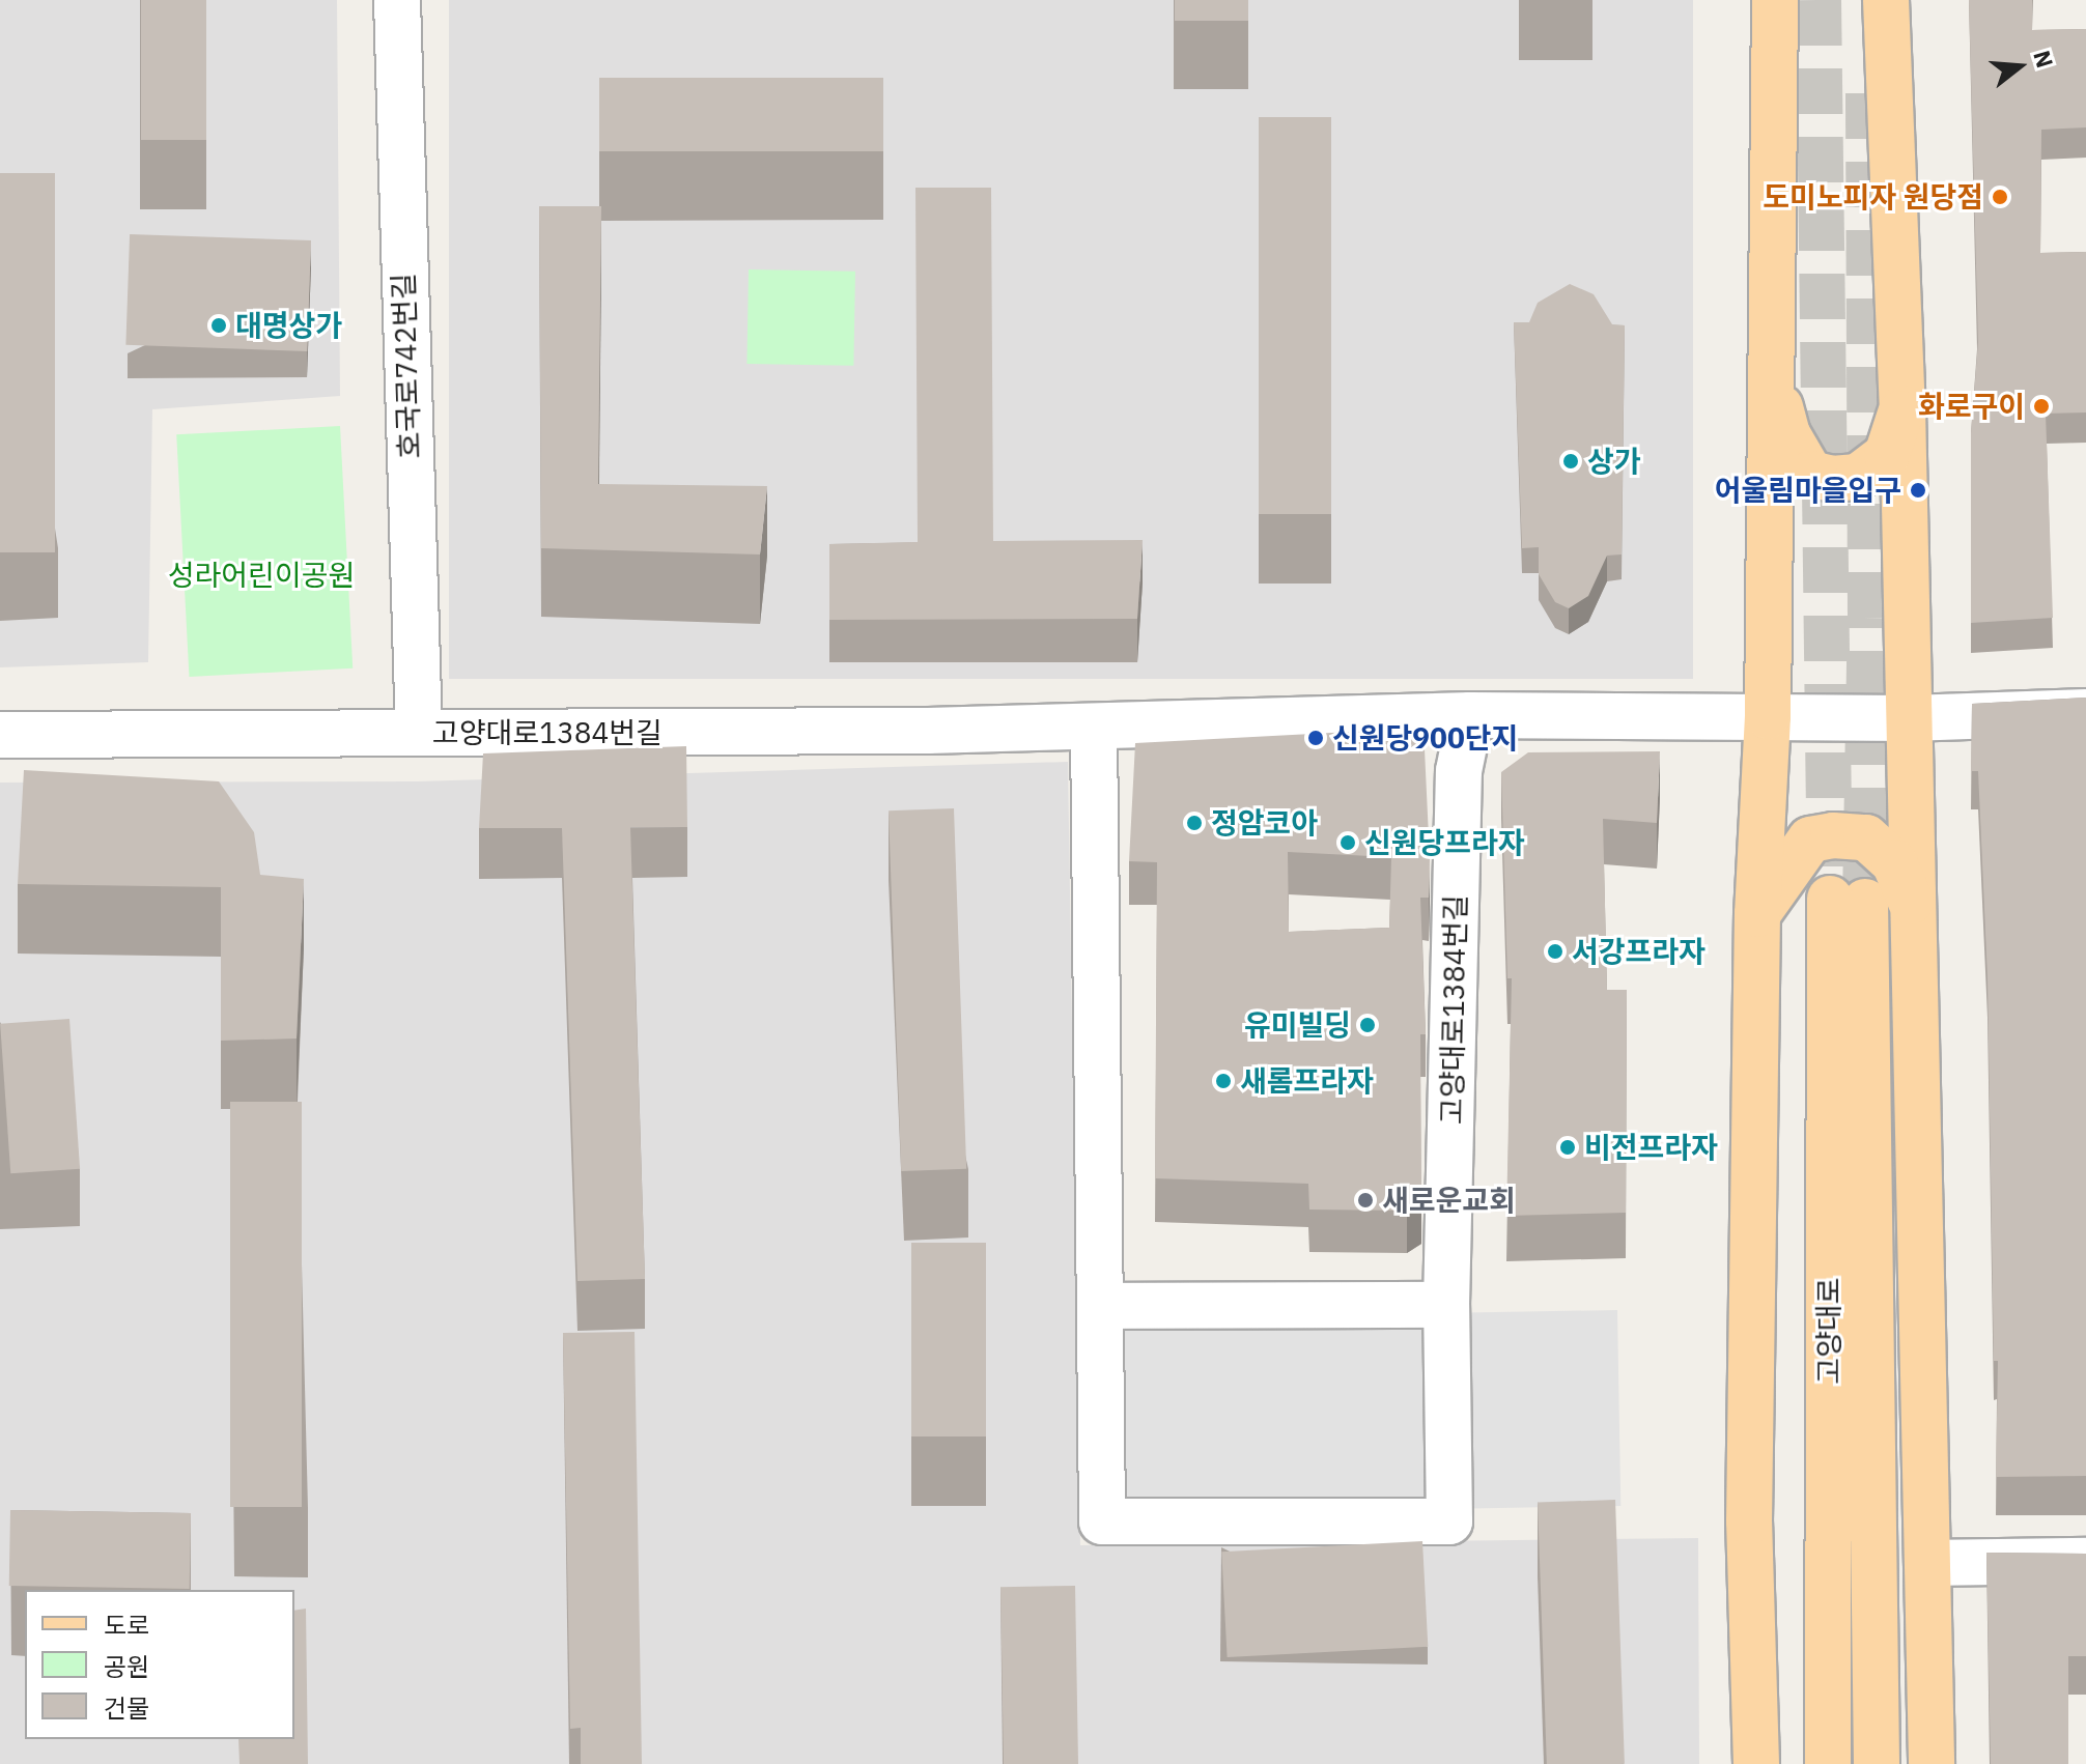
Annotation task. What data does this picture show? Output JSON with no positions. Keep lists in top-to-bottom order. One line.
{"streets":{"main road":["고양대로"],"street":["호국로742번길","고양대로1384번길"]},"crossings":[["호국로742번길","고양대로1384번길"]],"parks":["성라어린이공원"],"places":["도미노피자 원당점","대명상가","화로구이","상가","어울림마을입구","신원당900단지","정암코아","신원당프라자","서강프라자","유미빌딩","새롬프라자","비전프라자","새로운교회"],"legend":["도로","공원","건물"],"north":"right"}
